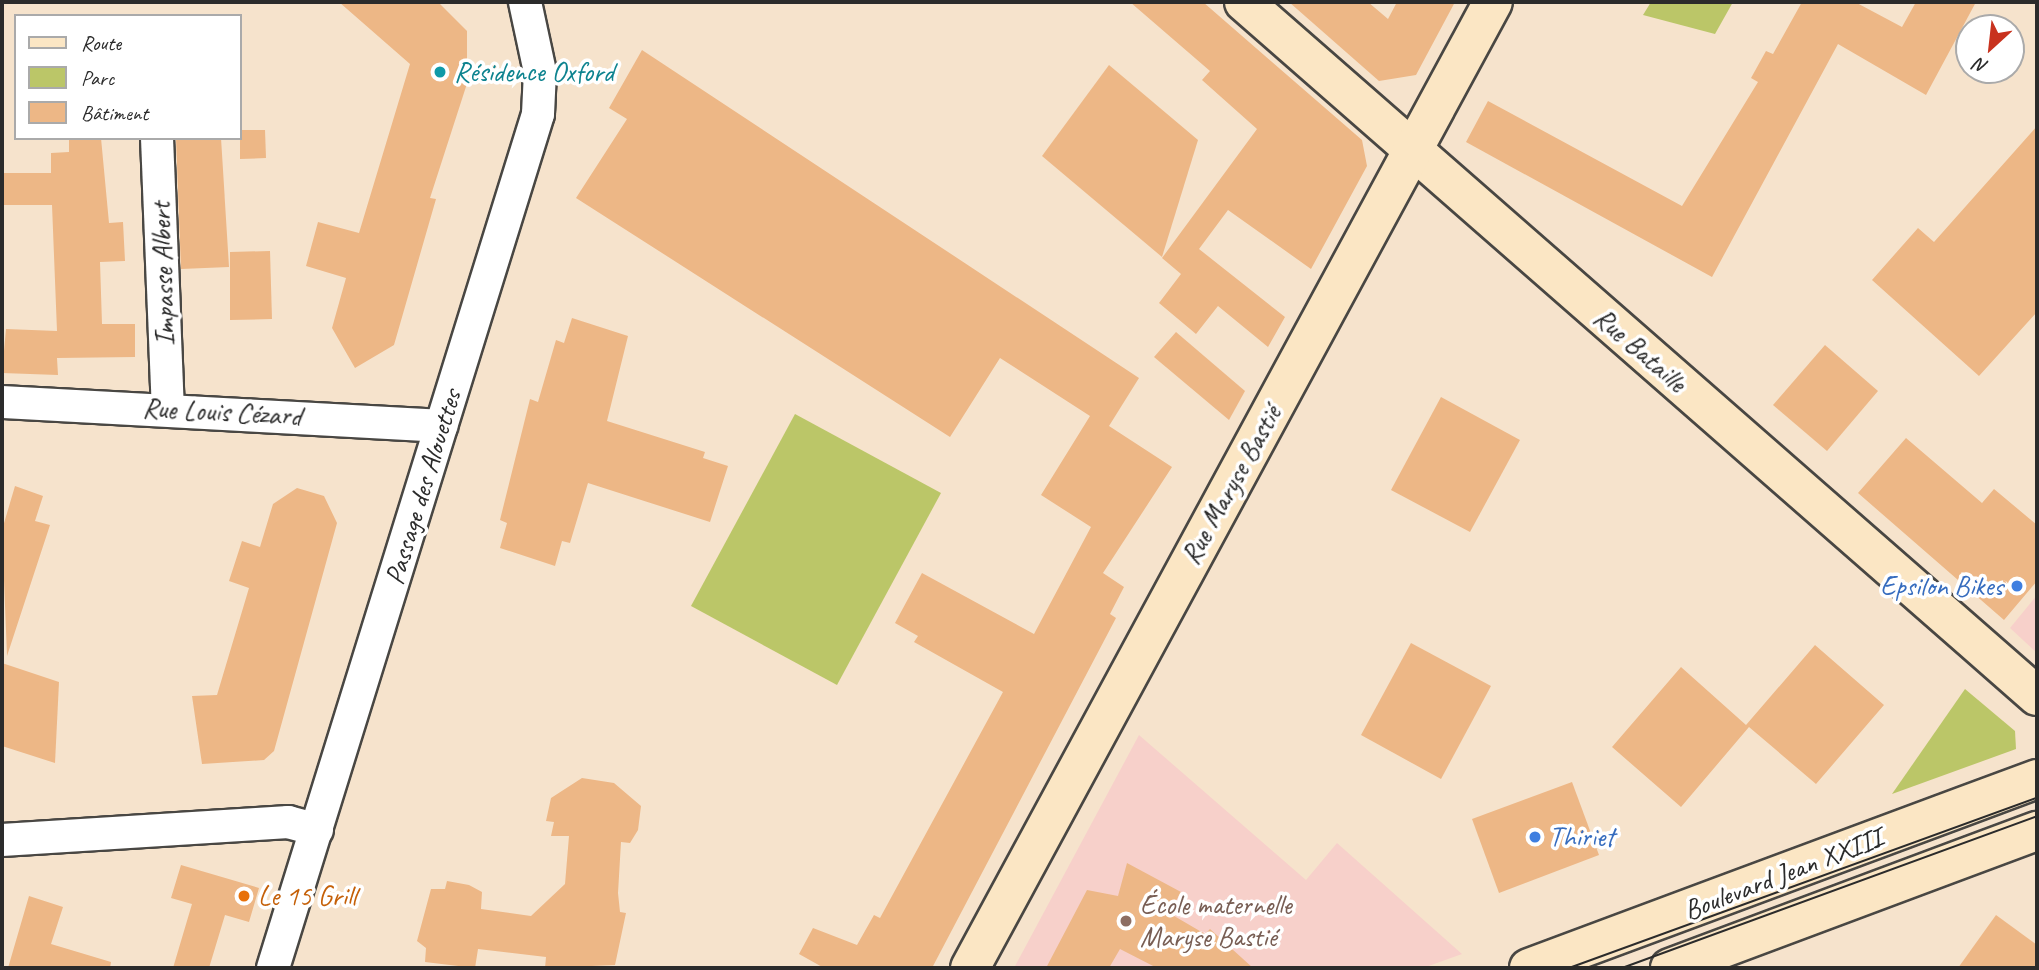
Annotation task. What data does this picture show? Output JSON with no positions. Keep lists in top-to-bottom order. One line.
{"streets":{"street":["Impasse Albert","Rue Bataille","Rue Louis Cézard","Rue Maryse Bastié","Passage des Alouettes","Boulevard Jean XXIII"]},"crossings":[["Impasse Albert","Rue Louis Cézard"],["Rue Bataille","Rue Maryse Bastié"],["Rue Louis Cézard","Passage des Alouettes"]],"places":["Résidence Oxford","Epsilon Bikes","Thiriet","Le 15 Grill","École maternelle Maryse Bastié"],"legend":["Route","Parc","Bâtiment"],"north":"bottom left"}
